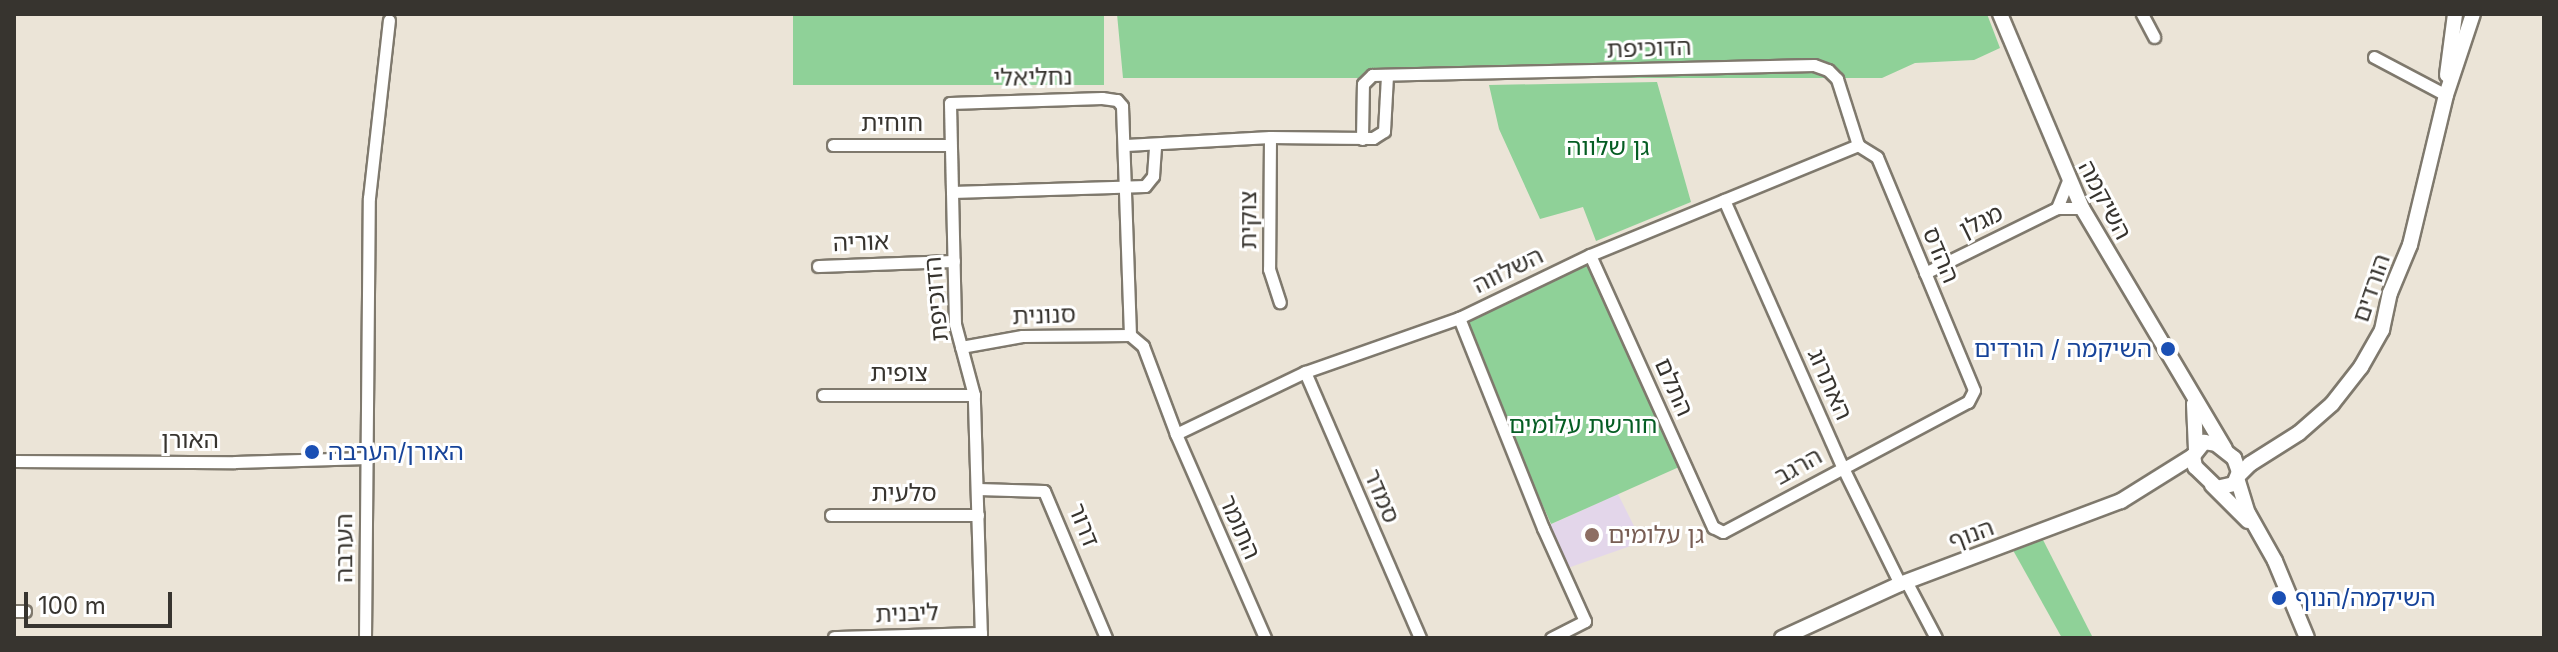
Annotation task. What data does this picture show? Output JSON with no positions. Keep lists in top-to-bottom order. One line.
{"streets":{"street":["הדוכיפת","נחליאלי","חוחית","השיקמה","צוקית","מגלן","אוריה","ההדס","השלווה","הורדים","סנונית","צופית","האתרוג","התלם","האורן","הרגב","סלעית","סמדר","דרור","התומר","הנוף","הערבה","ליבנית"]},"crossings":[["הדוכיפת","נחליאלי"],["הדוכיפת","חוחית"],["הדוכיפת","אוריה"],["הדוכיפת","ההדס"],["הדוכיפת","השלווה"],["הדוכיפת","סנונית"],["הדוכיפת","צופית"],["הדוכיפת","סלעית"],["הדוכיפת","דרור"],["הדוכיפת","ליבנית"],["השיקמה","מגלן"],["השיקמה","הורדים"],["השיקמה","הנוף"],["מגלן","ההדס"],["ההדס","השלווה"],["ההדס","הרגב"],["השלווה","האתרוג"],["השלווה","התלם"],["השלווה","סמדר"],["השלווה","התומר"],["הורדים","הנוף"],["סנונית","התומר"],["האתרוג","הרגב"],["האתרוג","הנוף"],["התלם","הרגב"],["האורן","הערבה"]],"parks":["גן שלווה","חורשת עלומים"],"places":["השיקמה / הורדים","האורן/הערבה","גן עלומים","השיקמה/הנוף"],"scale_bar":"100 m"}
